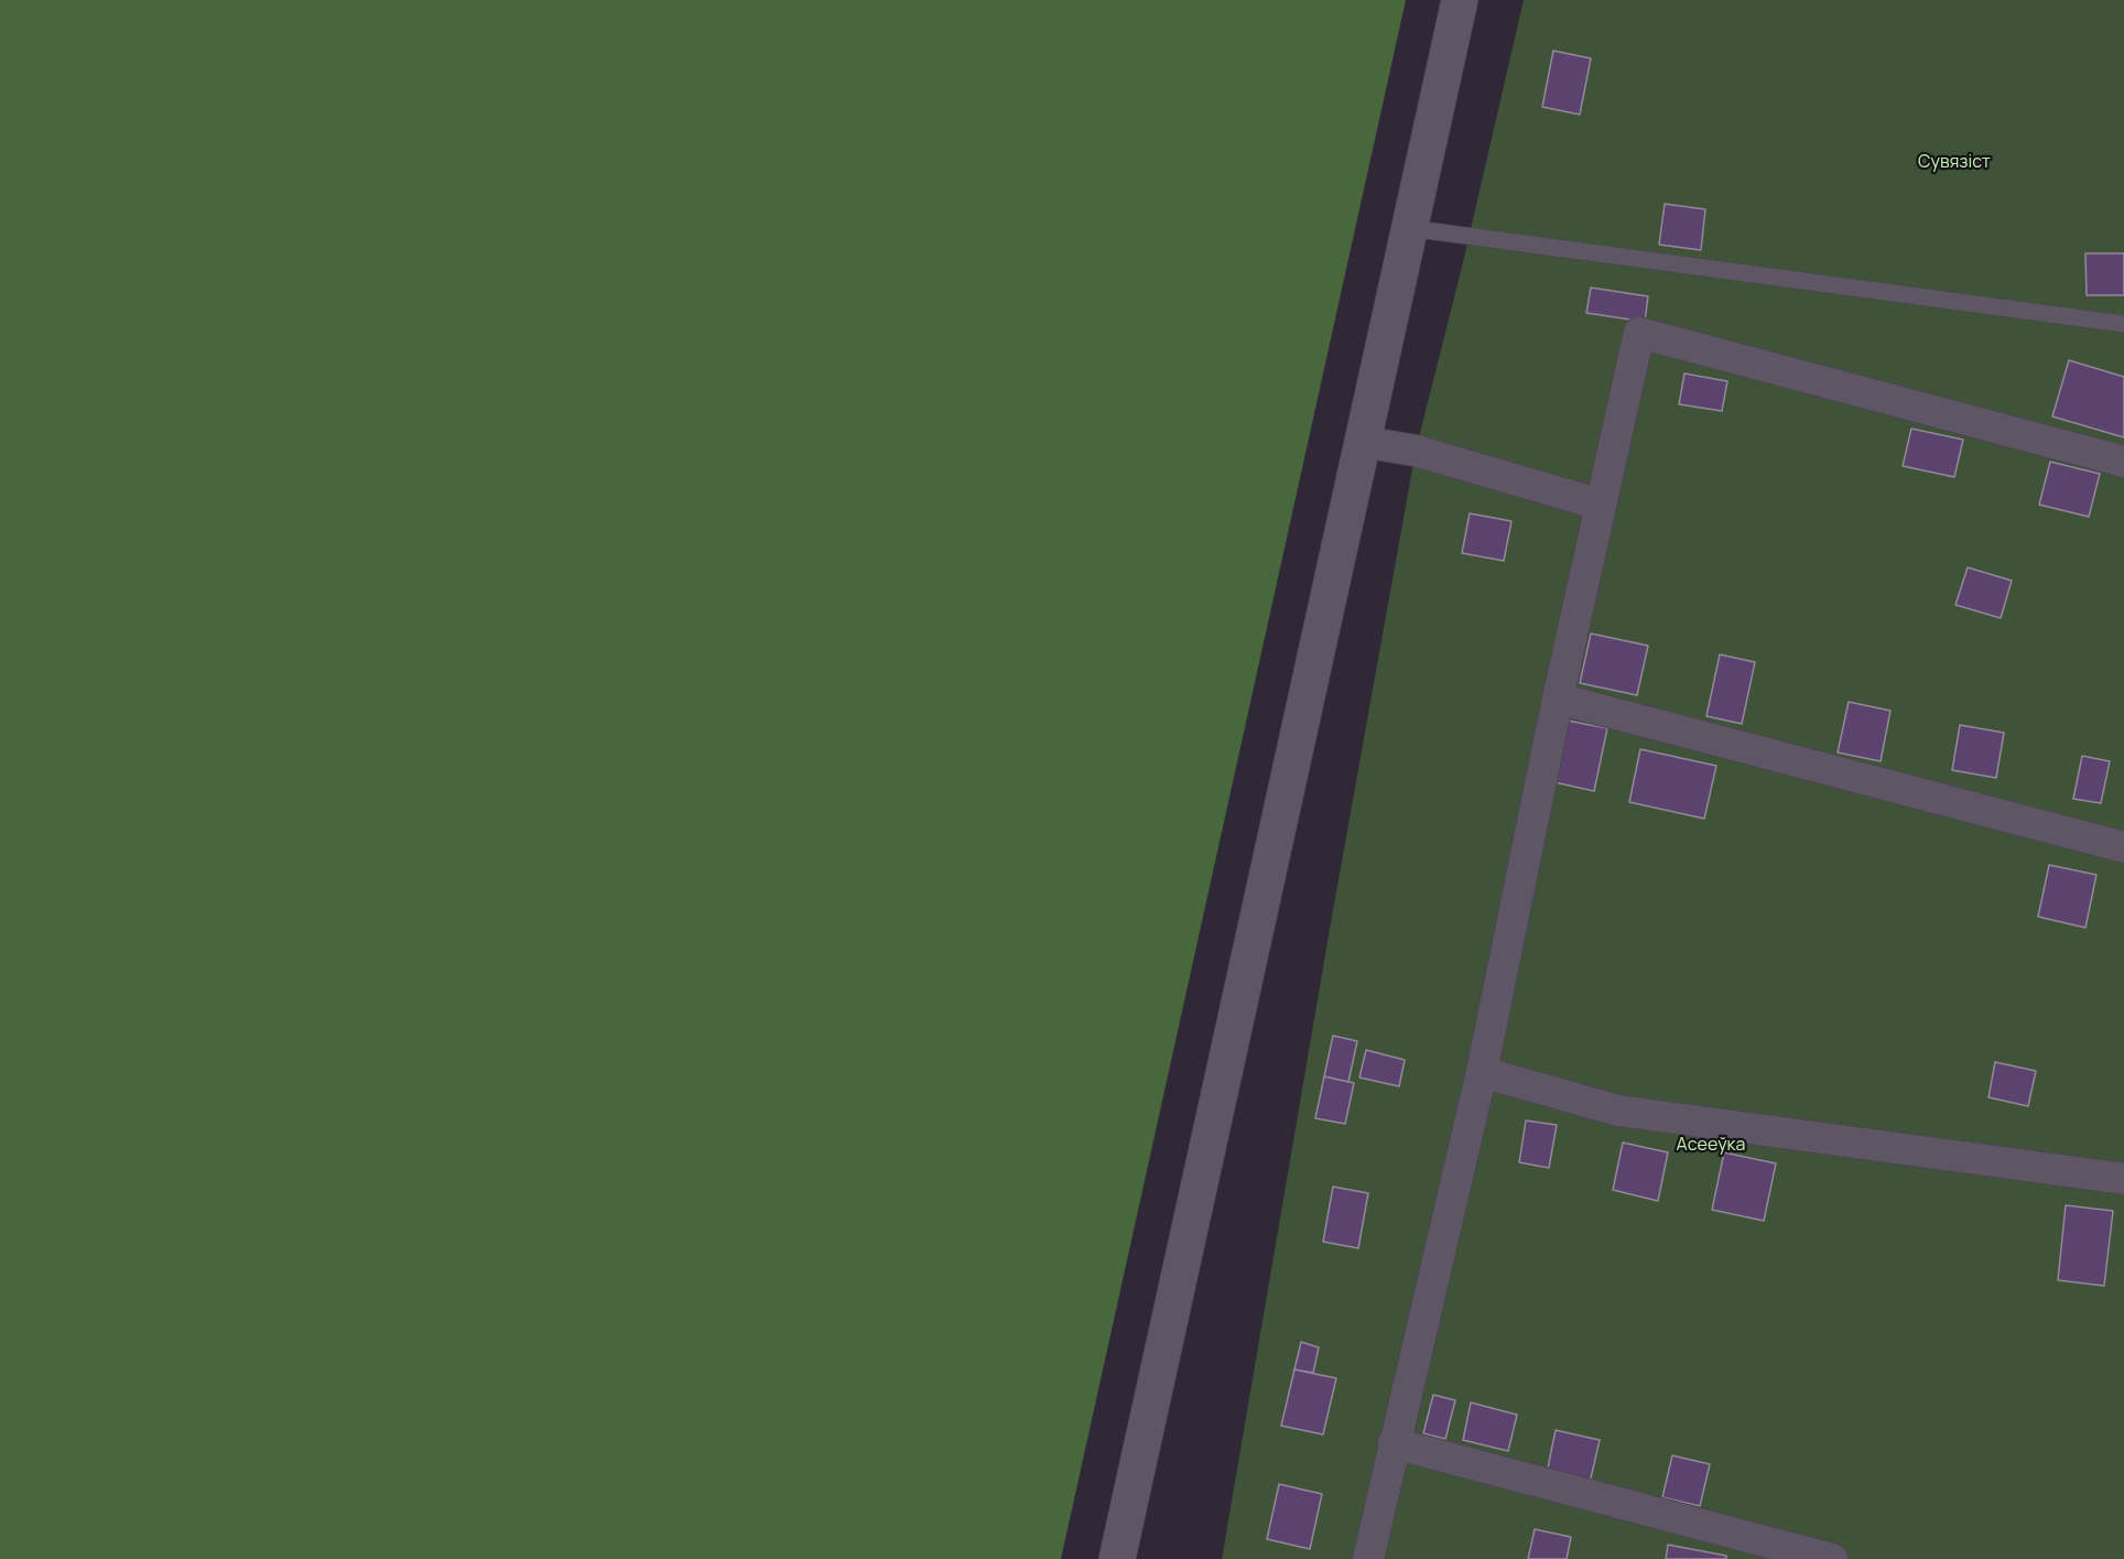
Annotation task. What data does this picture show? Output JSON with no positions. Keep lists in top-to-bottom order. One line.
{"parks":["Сувязіст","Асееўка"]}
